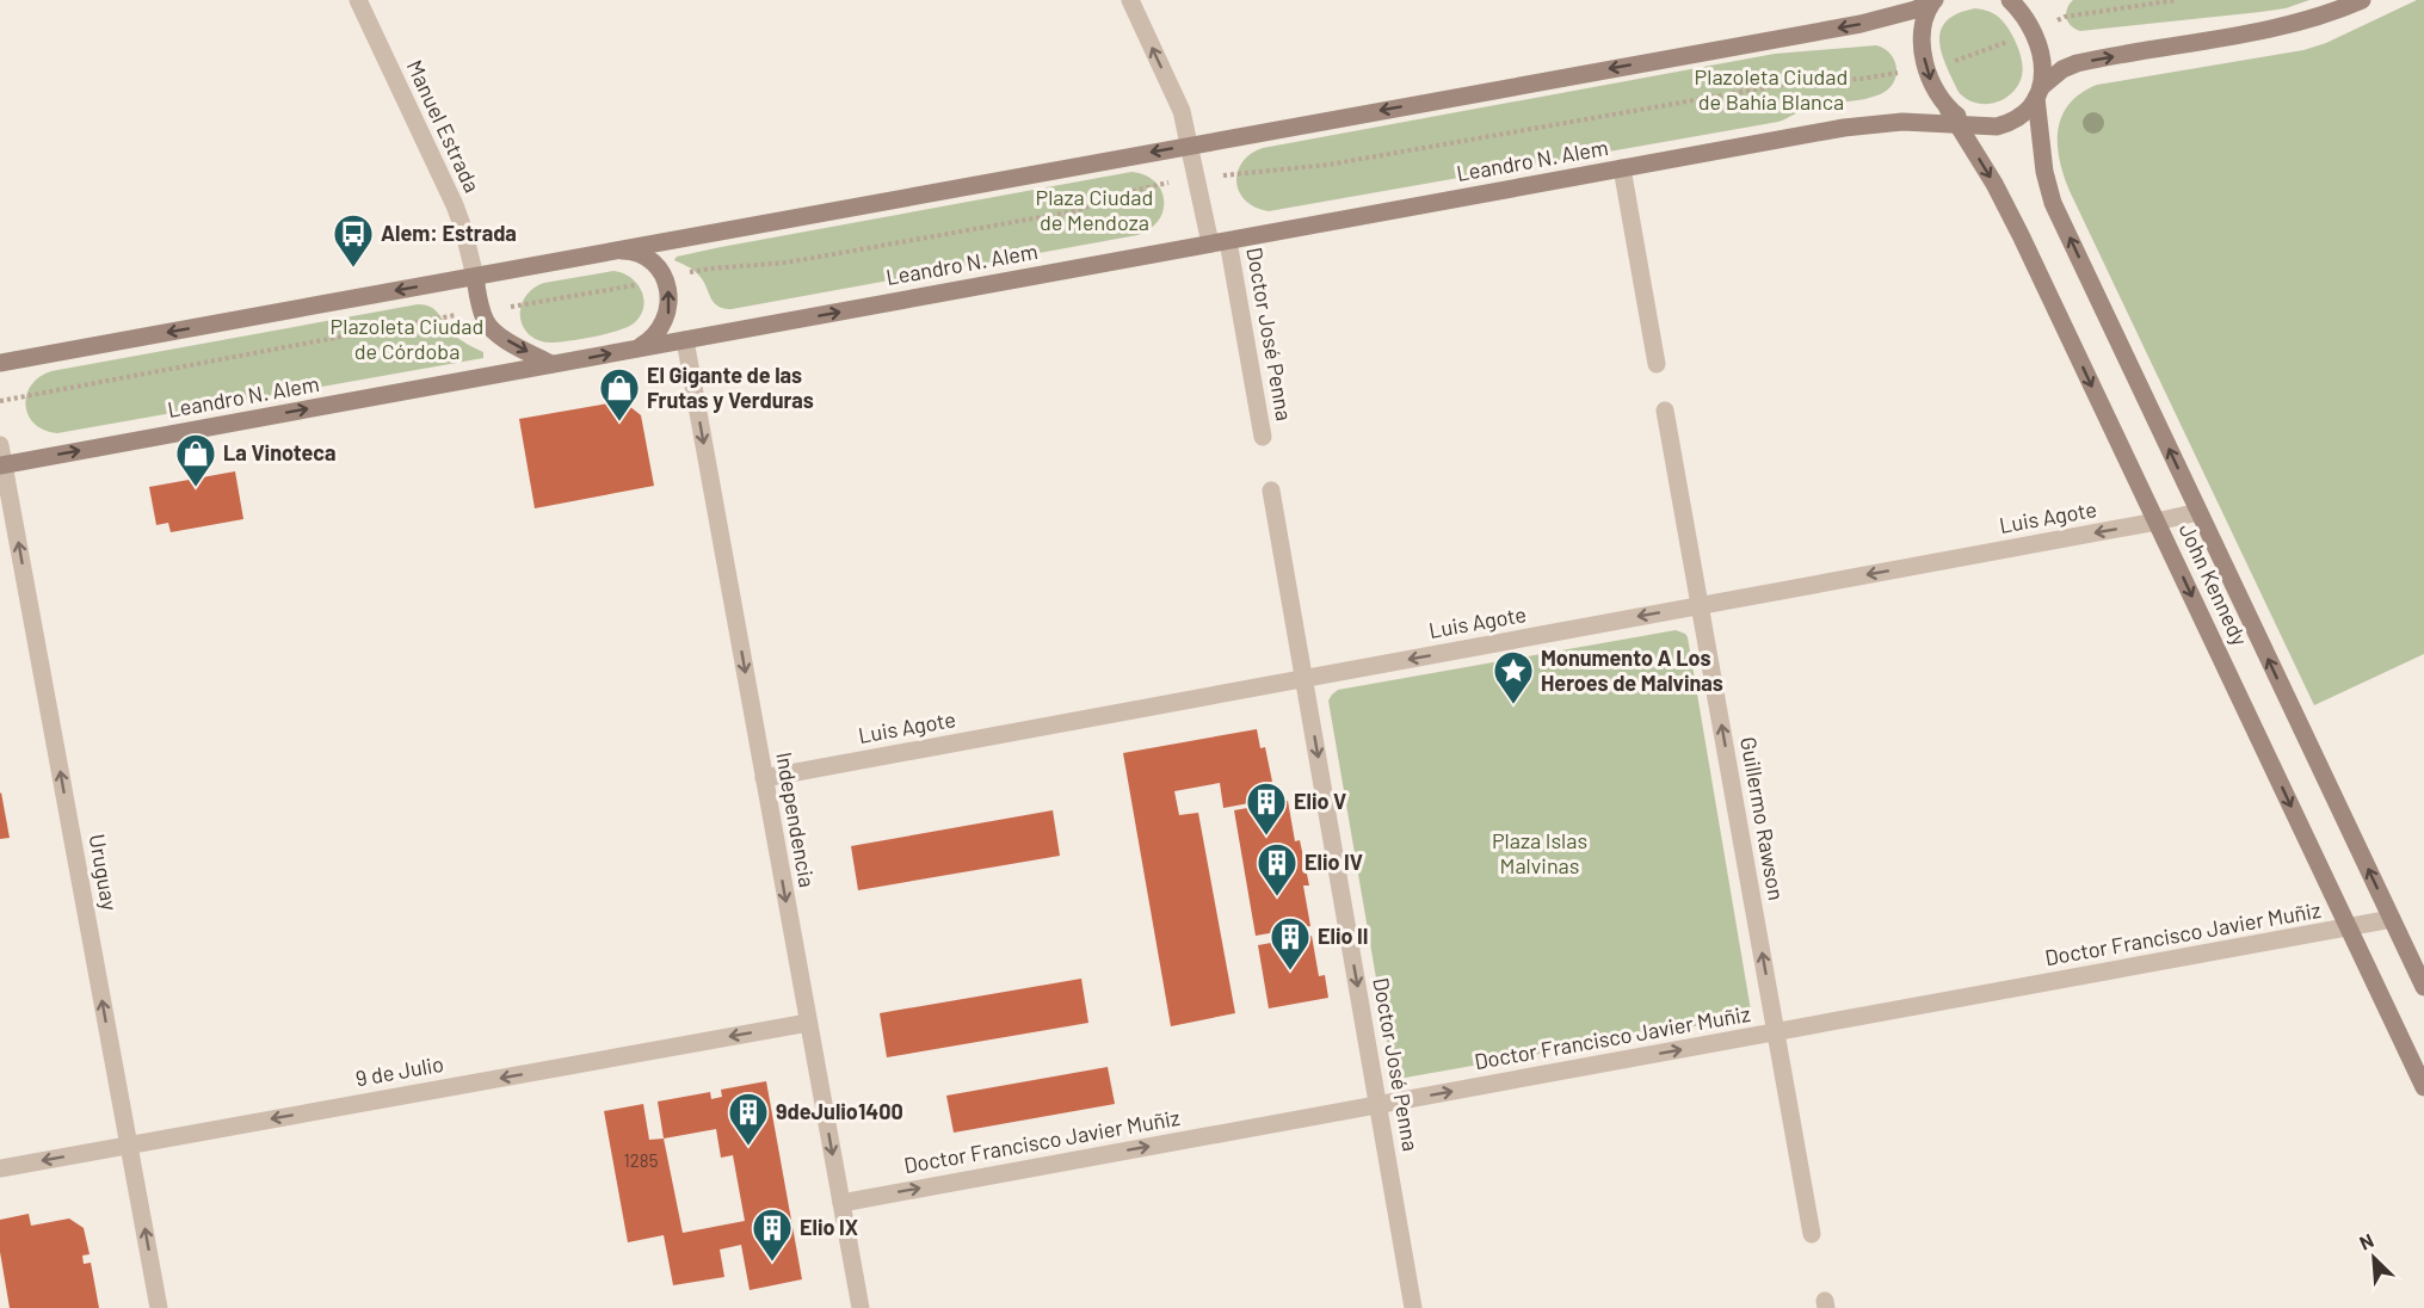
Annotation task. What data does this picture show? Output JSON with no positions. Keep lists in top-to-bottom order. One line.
{"streets":{"main road":["Leandro N. Alem","John Kennedy"],"street":["Manuel Estrada","Doctor José Penna","Luis Agote","Guillermo Rawson","Independencia","Uruguay","Doctor Francisco Javier Muñiz","9 de Julio"]},"crossings":[["Leandro N. Alem","Doctor José Penna"],["Leandro N. Alem","John Kennedy"],["Leandro N. Alem","Independencia"],["Leandro N. Alem","Uruguay"],["Doctor José Penna","Luis Agote"],["Doctor José Penna","Doctor Francisco Javier Muñiz"],["Luis Agote","John Kennedy"],["Luis Agote","Guillermo Rawson"],["Luis Agote","Independencia"],["John Kennedy","Doctor Francisco Javier Muñiz"],["Guillermo Rawson","Doctor Francisco Javier Muñiz"],["Independencia","Doctor Francisco Javier Muñiz"],["Independencia","9 de Julio"],["Uruguay","9 de Julio"]],"one_way":["Luis Agote","Guillermo Rawson","Independencia","Uruguay","Doctor Francisco Javier Muñiz","9 de Julio"],"parks":["Plazoleta Ciudad de Bahía Blanca","Plaza Ciudad de Mendoza","Plazoleta Ciudad de Córdoba","Plaza Islas Malvinas"],"places":{"bus stop":["Alem: Estrada"],"shop":["El Gigante de las Frutas y Verduras","La Vinoteca"],"place":["Monumento A Los Heroes de Malvinas"],"building":["Elio V","Elio IV","Elio II","9deJulio1400","Elio IX"]},"house_numbers":["1285"],"north":"top left"}
